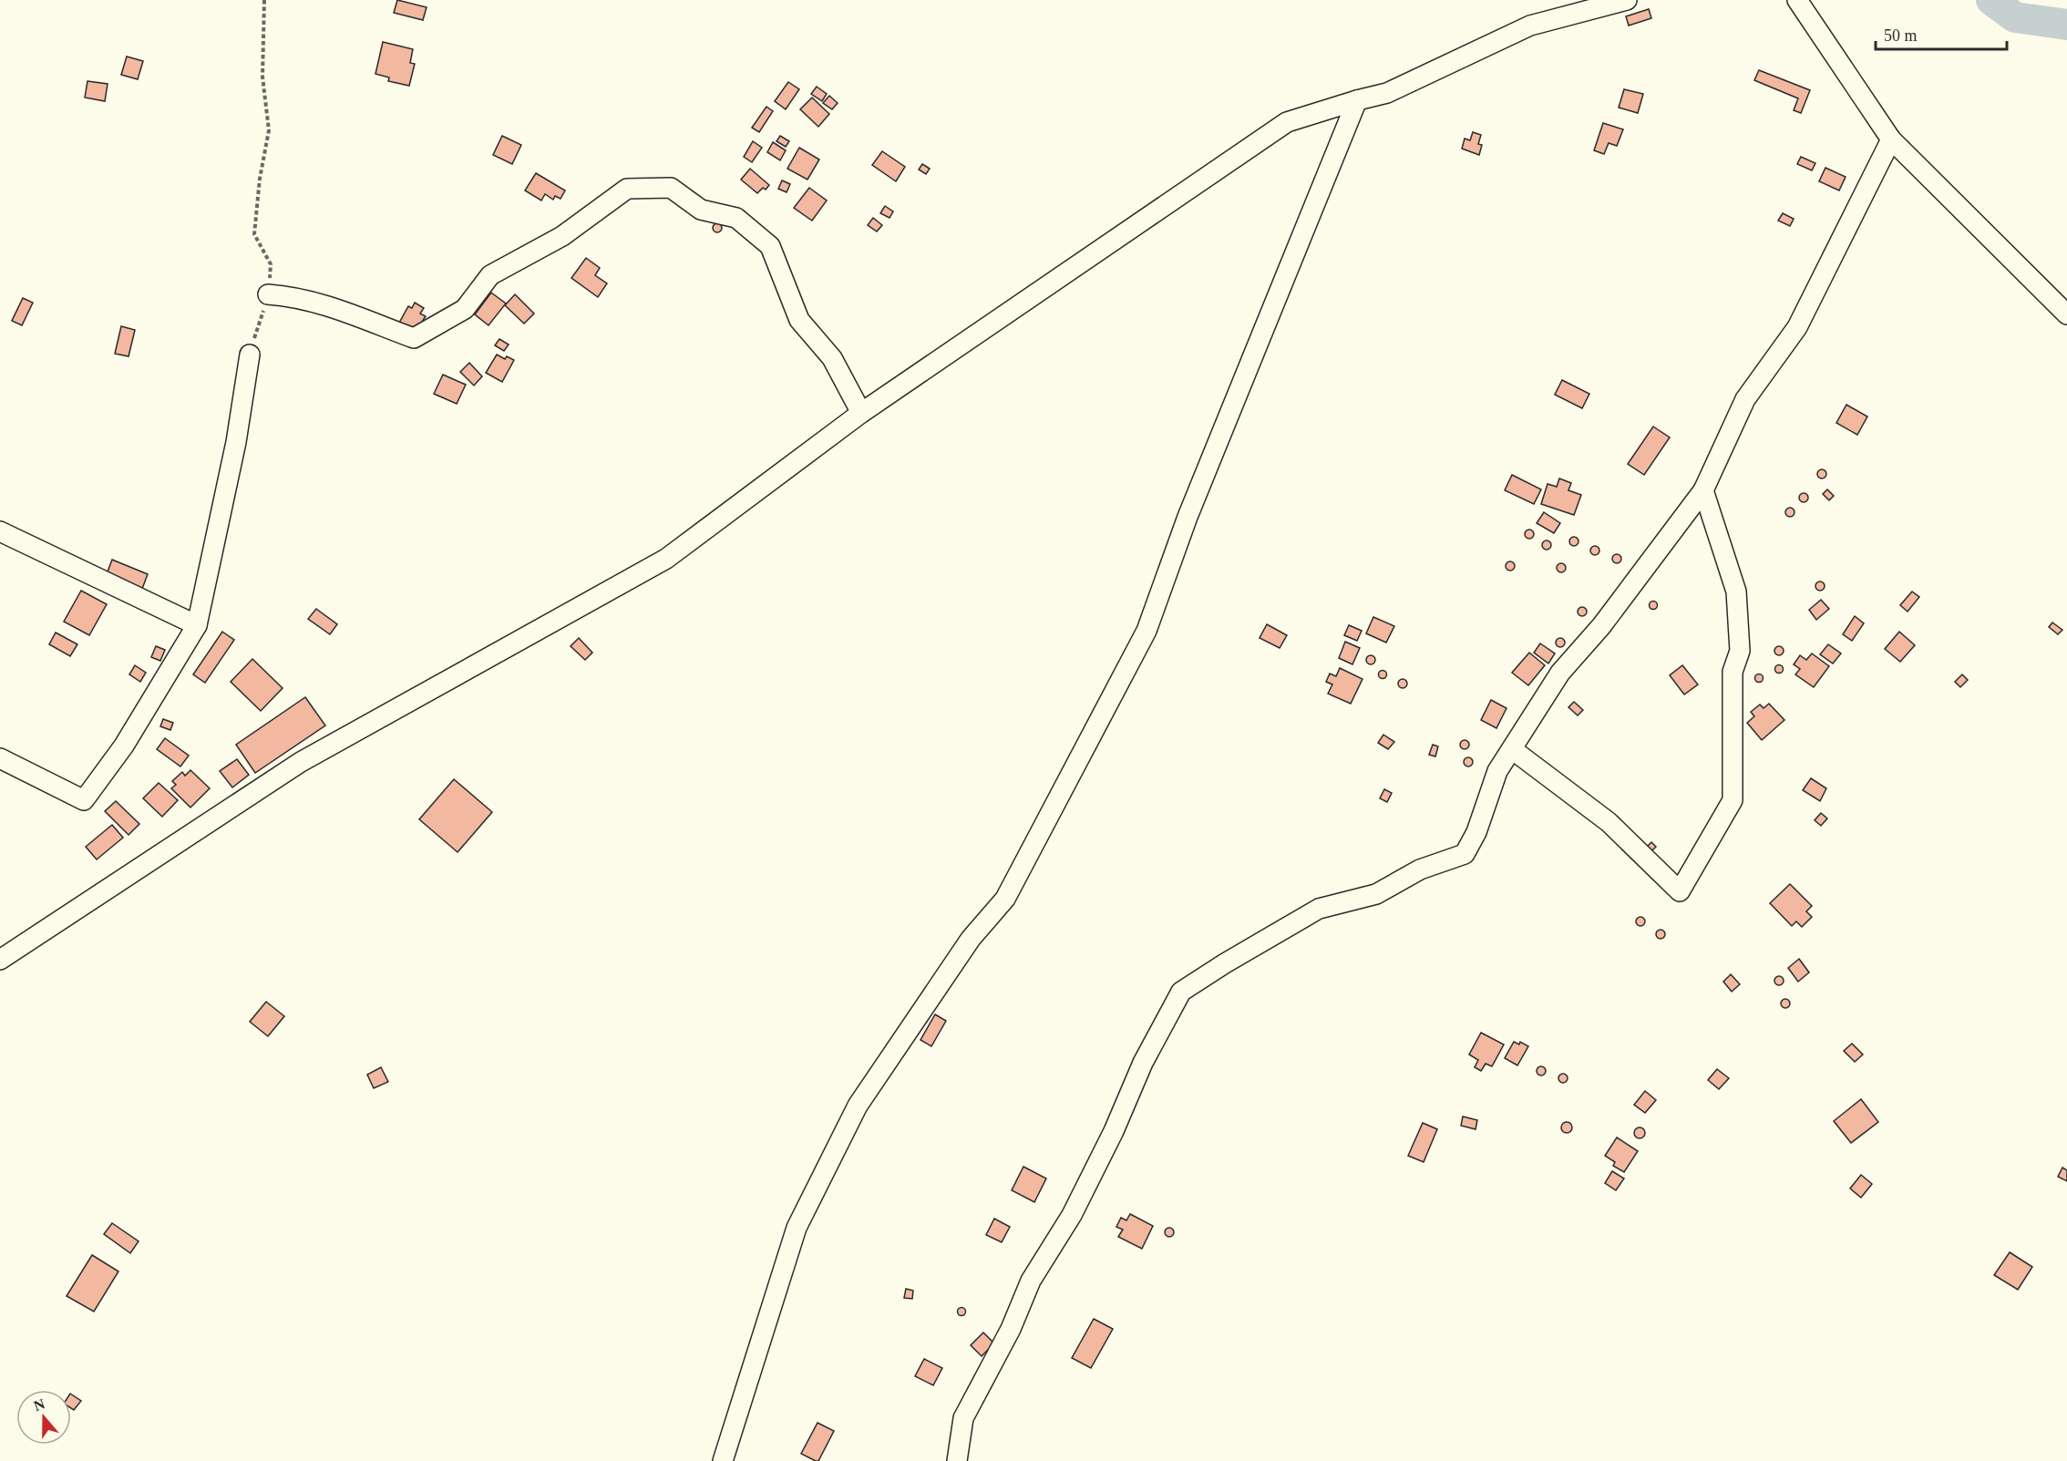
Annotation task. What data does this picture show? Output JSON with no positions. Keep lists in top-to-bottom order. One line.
{"scale_bar":"50 m","north":"top"}
